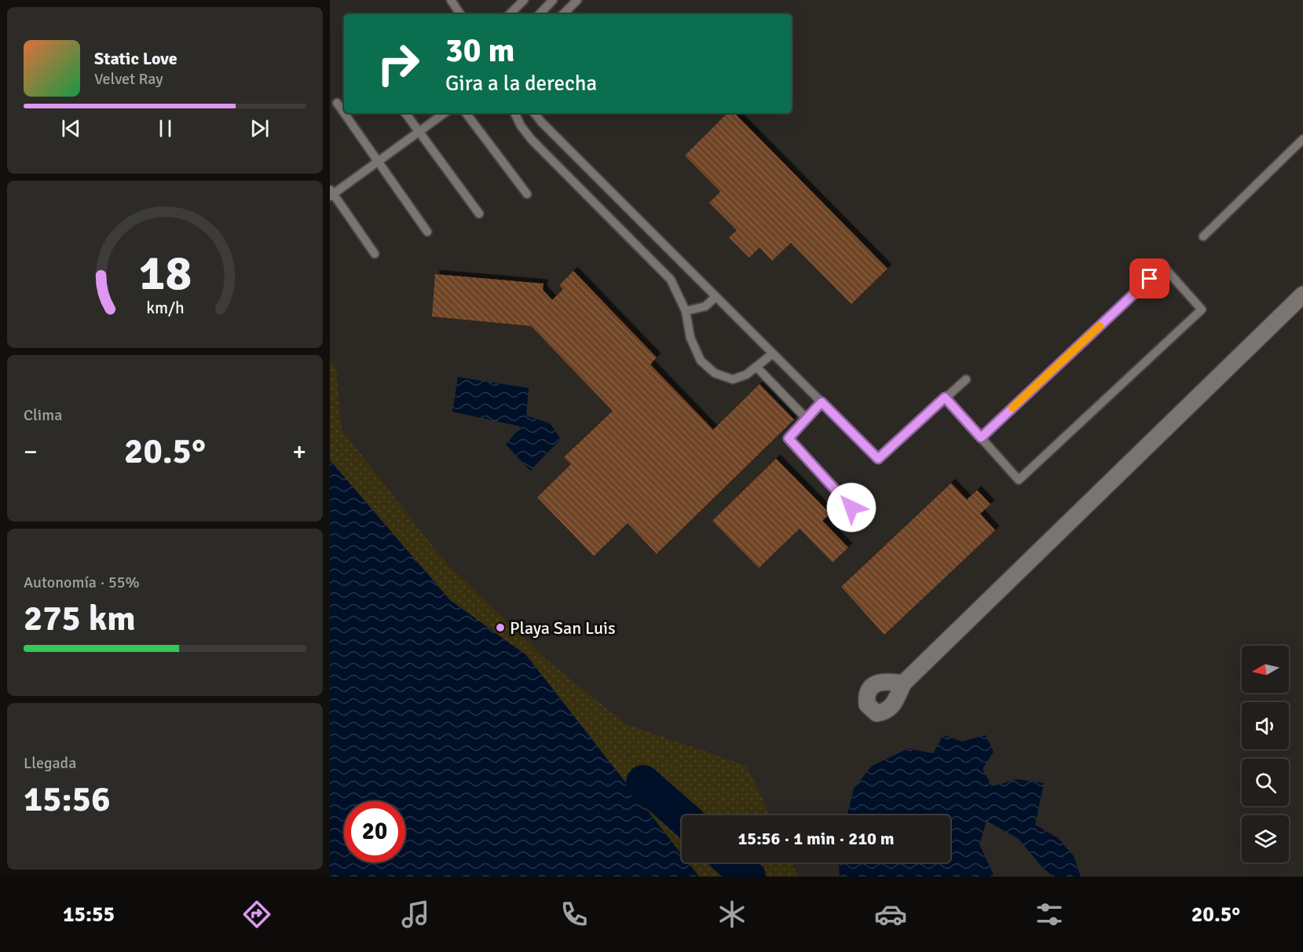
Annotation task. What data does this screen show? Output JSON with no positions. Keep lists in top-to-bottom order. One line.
{"places":["Playa San Luis"],"north":"left","page":{"turn":["30 m","Gira a la derecha"],"song":["Static Love","Velvet Ray"],"tile":["Clima",["Autonomía · 55%","275 km"],["Llegada","15:56"]],"heat":["−","20.5°","+"],"limit":"20","trip":"15:56 · 1 min · 210 m","tabs":["15:55","20.5°"],"gauge":["18","km/h"]}}
